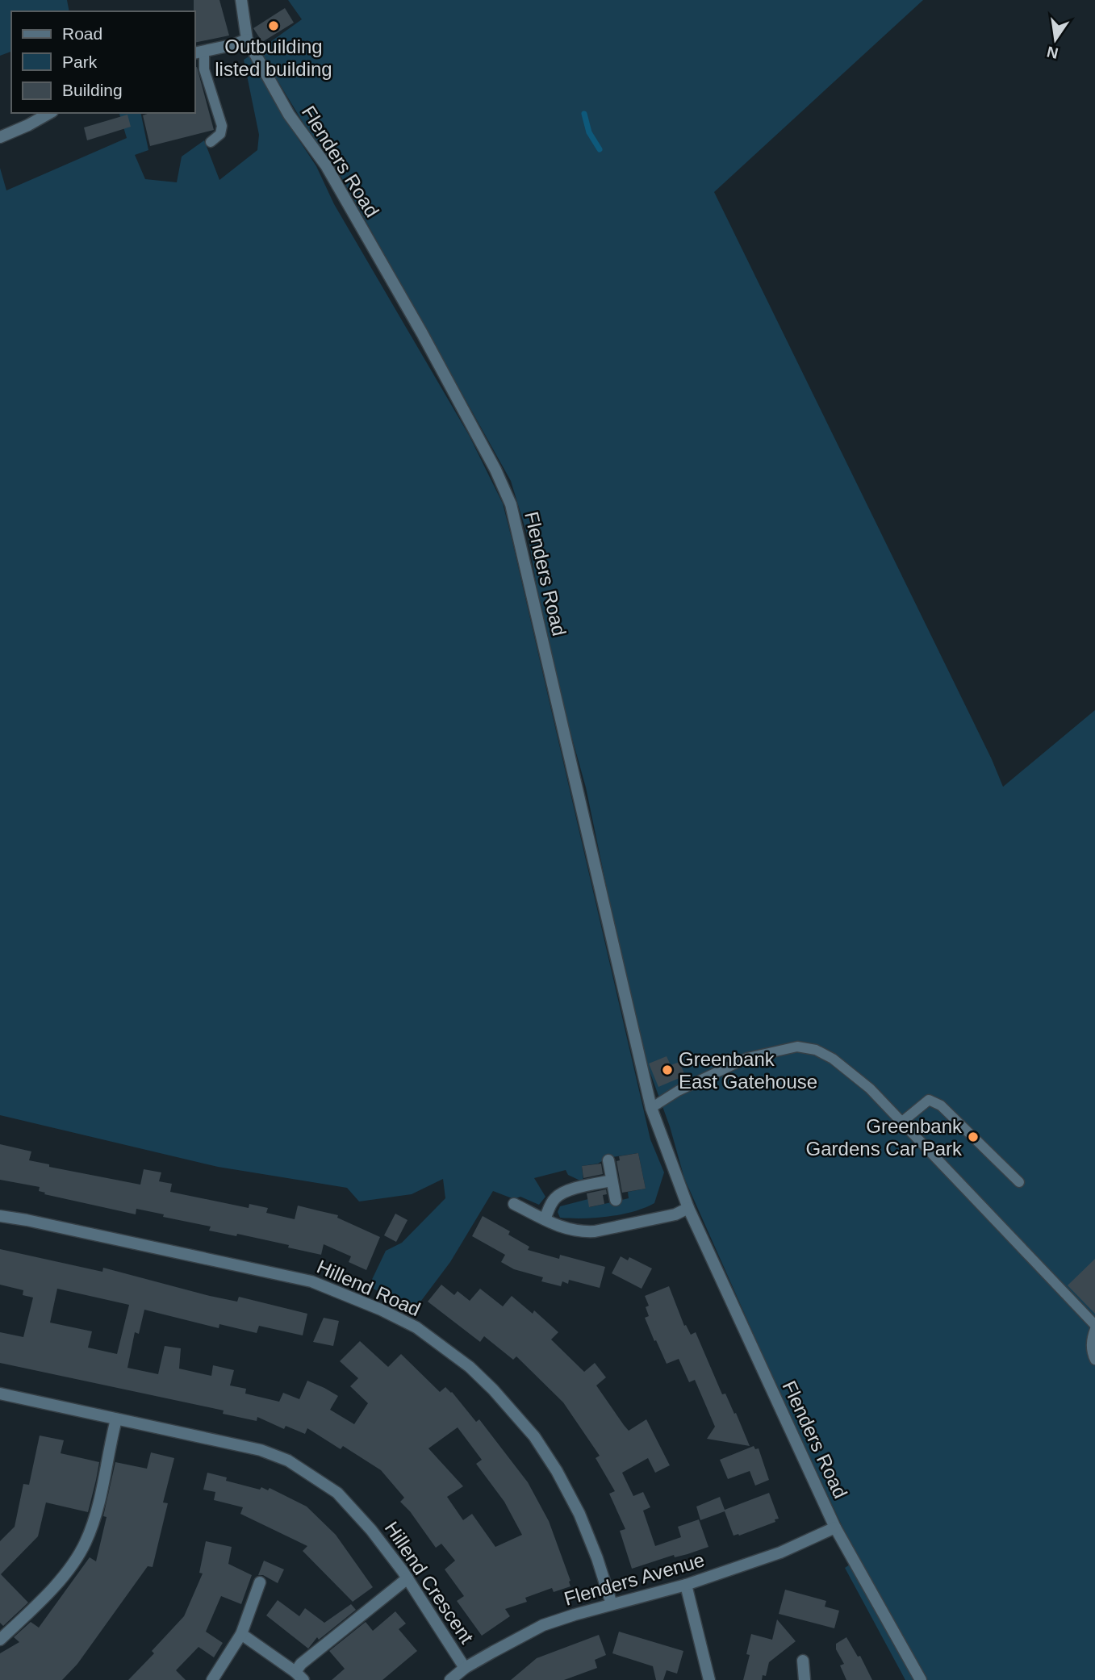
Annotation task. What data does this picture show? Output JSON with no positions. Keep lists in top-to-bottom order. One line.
{"streets":{"street":["Flenders Road","Hillend Road","Flenders Avenue","Hillend Crescent"]},"crossings":[["Flenders Road","Flenders Avenue"],["Hillend Road","Flenders Avenue"],["Flenders Avenue","Hillend Crescent"]],"places":["Outbuilding listed building","Greenbank East Gatehouse","Greenbank Gardens Car Park"],"legend":["Road","Park","Building"],"north":"bottom"}
